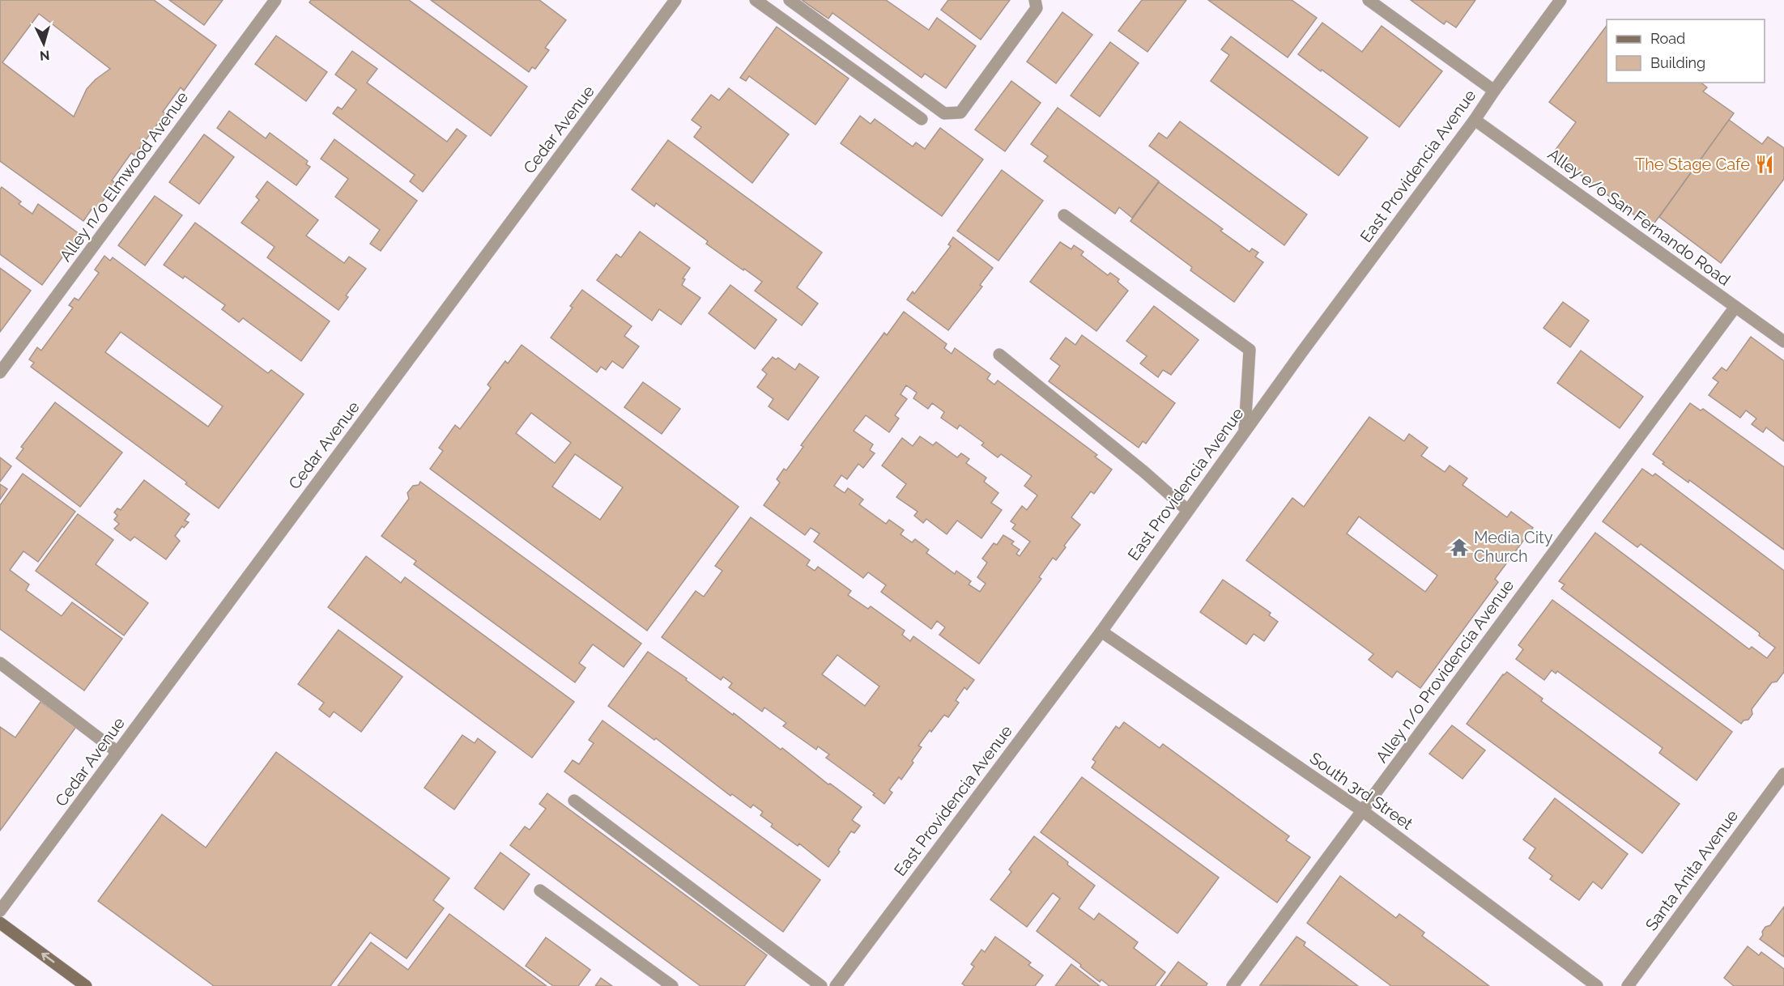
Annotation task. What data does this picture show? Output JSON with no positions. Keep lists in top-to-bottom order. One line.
{"streets":{"street":["Cedar Avenue","East Providencia Avenue","Alley n/o Elmwood Avenue","Alley e/o San Fernando Road","Alley n/o Providencia Avenue","South 3rd Street","Santa Anita Avenue"]},"crossings":[["East Providencia Avenue","Alley e/o San Fernando Road"],["East Providencia Avenue","South 3rd Street"],["Alley e/o San Fernando Road","Alley n/o Providencia Avenue"],["Alley n/o Providencia Avenue","South 3rd Street"]],"places":{"restaurant":["The Stage Cafe"],"temple":["Media City Church"]},"legend":["Road","Building"],"north":"bottom"}
